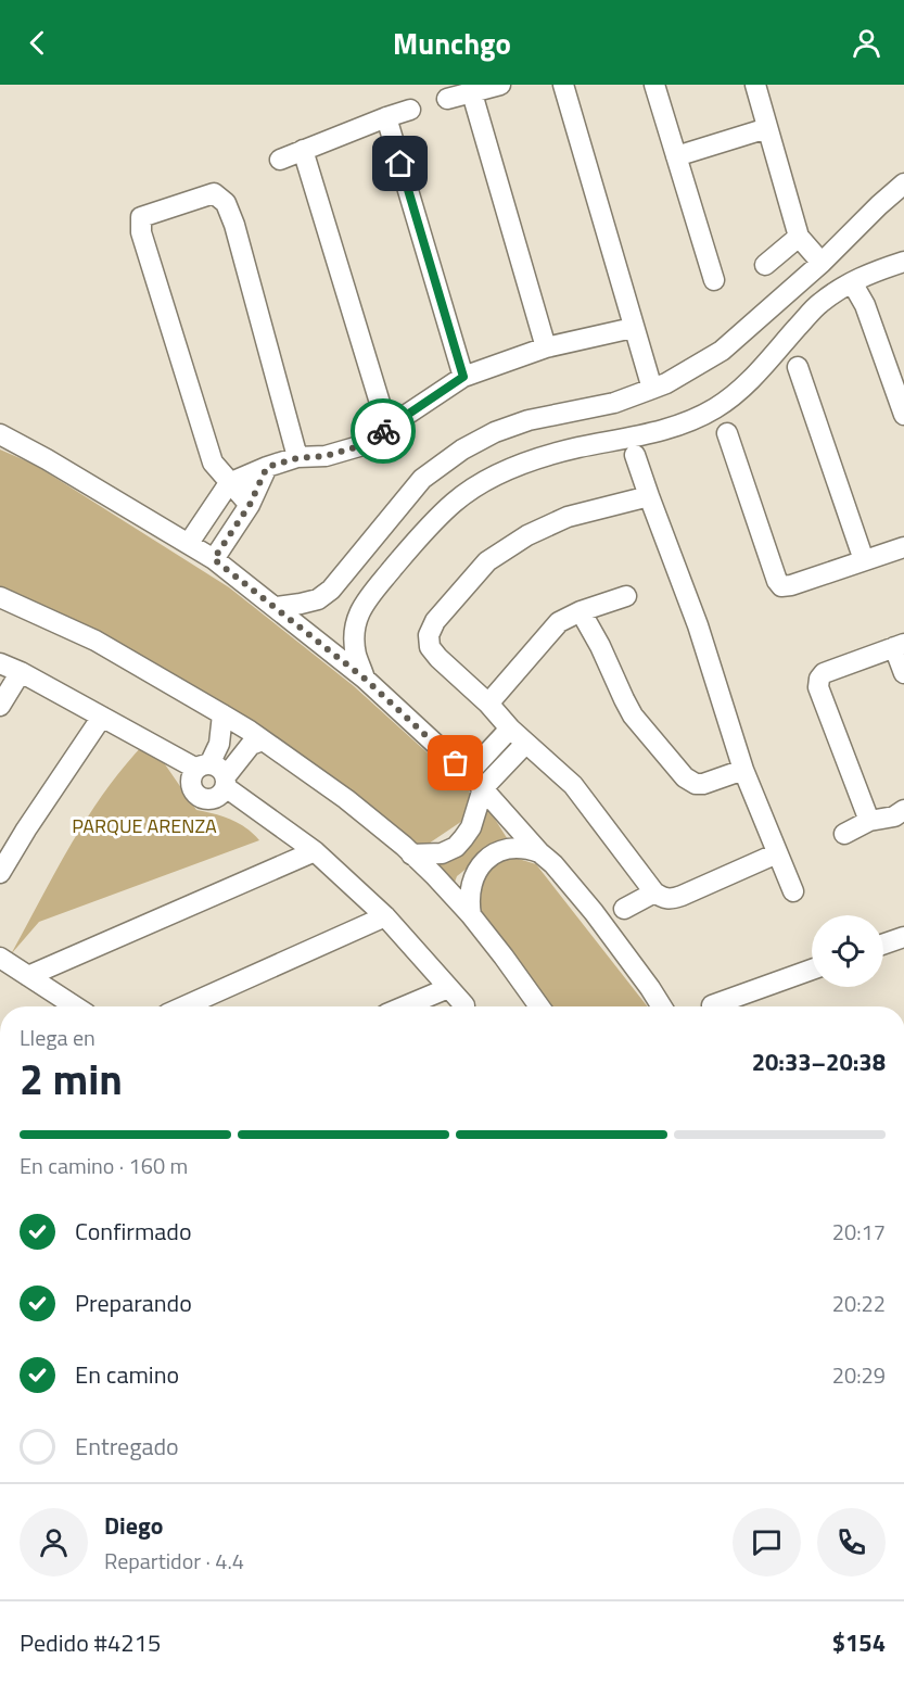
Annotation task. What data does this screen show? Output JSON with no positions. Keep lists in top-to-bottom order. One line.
{"parks":["PARQUE ARENZA"],"page":{"header":"Munchgo","heading":["2 min","Llega en","20:33–20:38"],"panel":["Diego","Repartidor · 4.4","Pedido #4215","$154"],"bar":"En camino · 160 m","list":[["Confirmado","20:17"],["Preparando","20:22"],["En camino","20:29"],"Entregado"]}}
